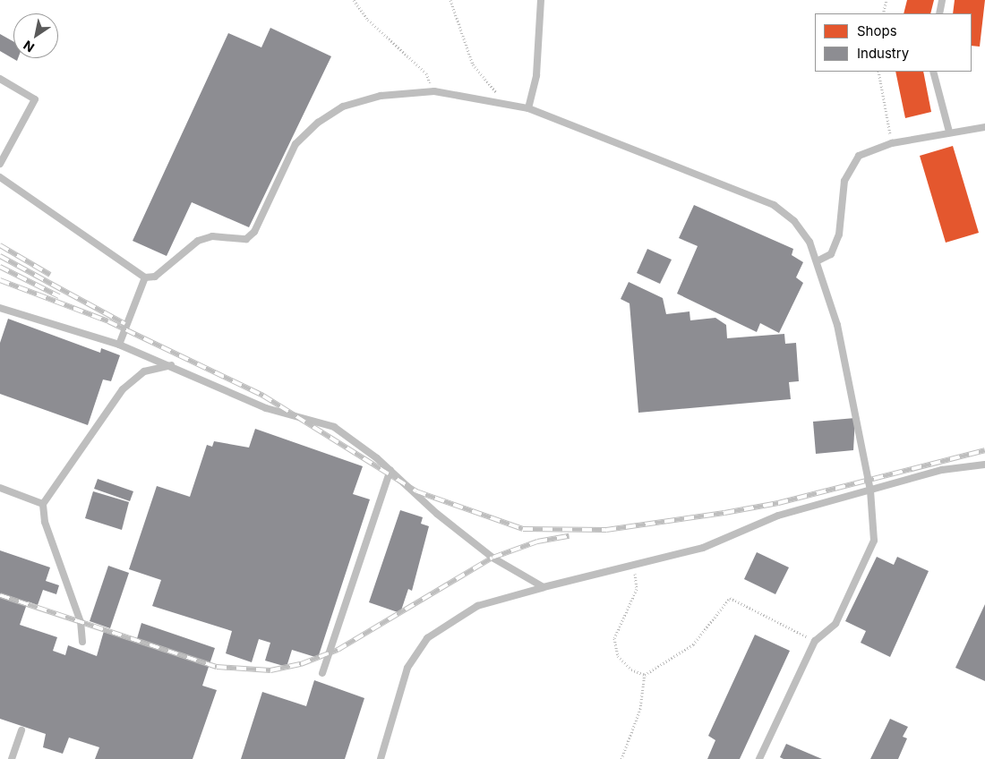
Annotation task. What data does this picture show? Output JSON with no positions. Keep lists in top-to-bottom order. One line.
{"legend":["Shops","Industry"],"north":"bottom left"}
